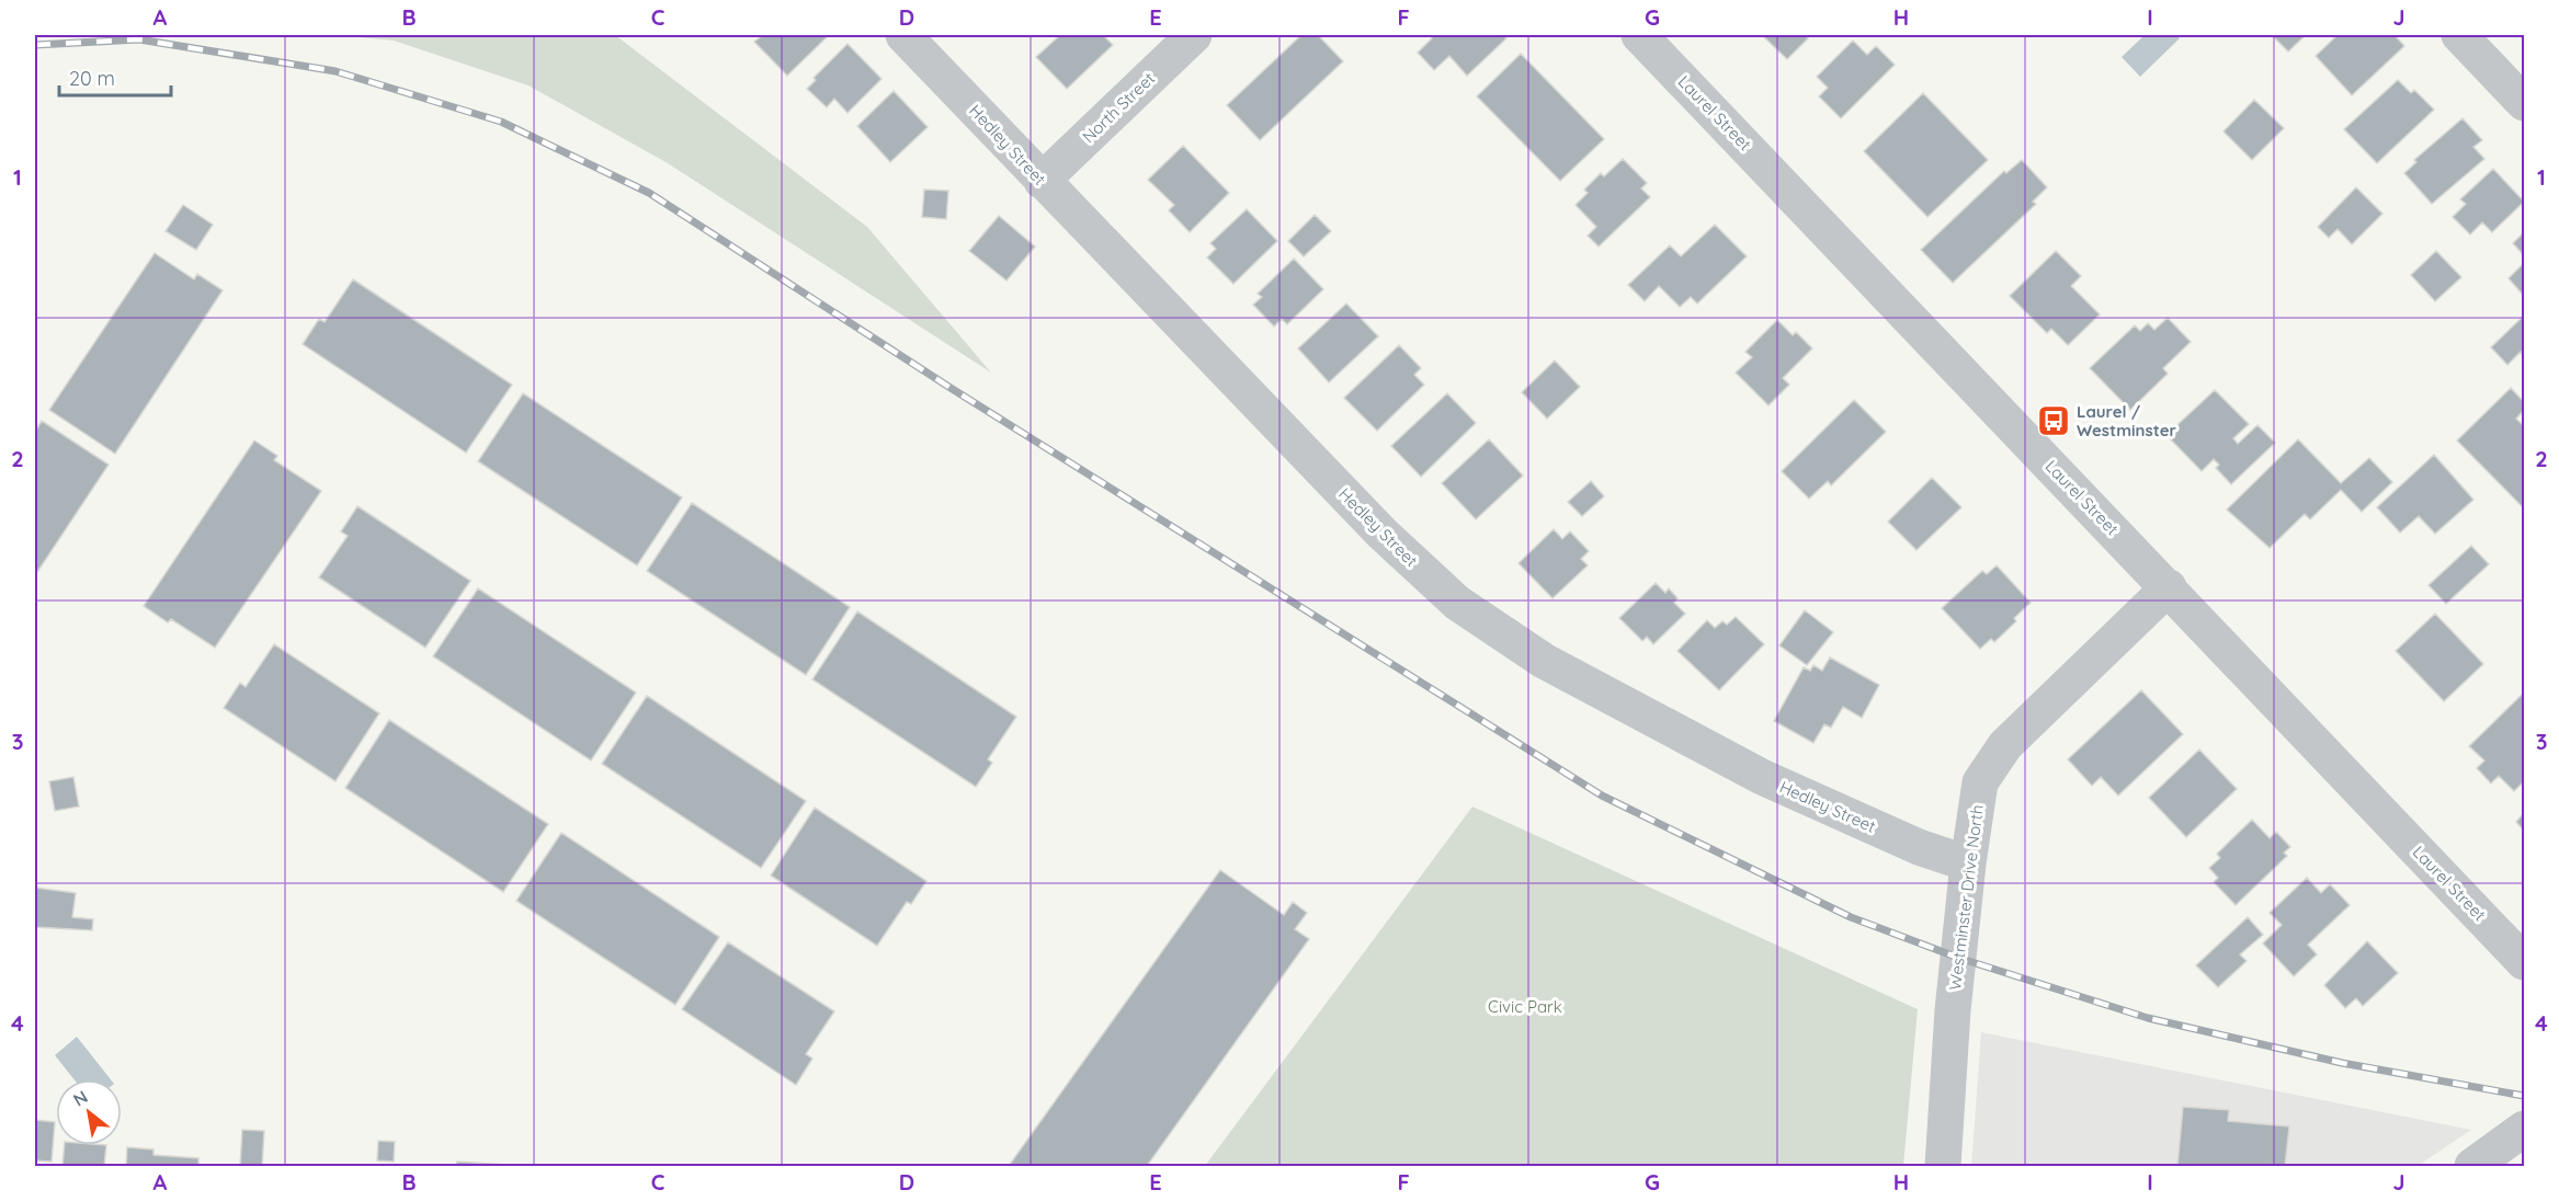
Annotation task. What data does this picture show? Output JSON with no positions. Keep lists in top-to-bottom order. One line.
{"streets":{"street":["North Street","Laurel Street","Hedley Street","Westminster Drive North"]},"crossings":[["North Street","Hedley Street"],["Laurel Street","Westminster Drive North"],["Hedley Street","Westminster Drive North"]],"parks":["Civic Park"],"places":{"bus stop":["Laurel / Westminster"]},"scale_bar":"20 m","north":"top left","grid":{"columns":["A","B","C","D","E","F","G","H","I","J"],"rows":["1","2","3","4"]}}
